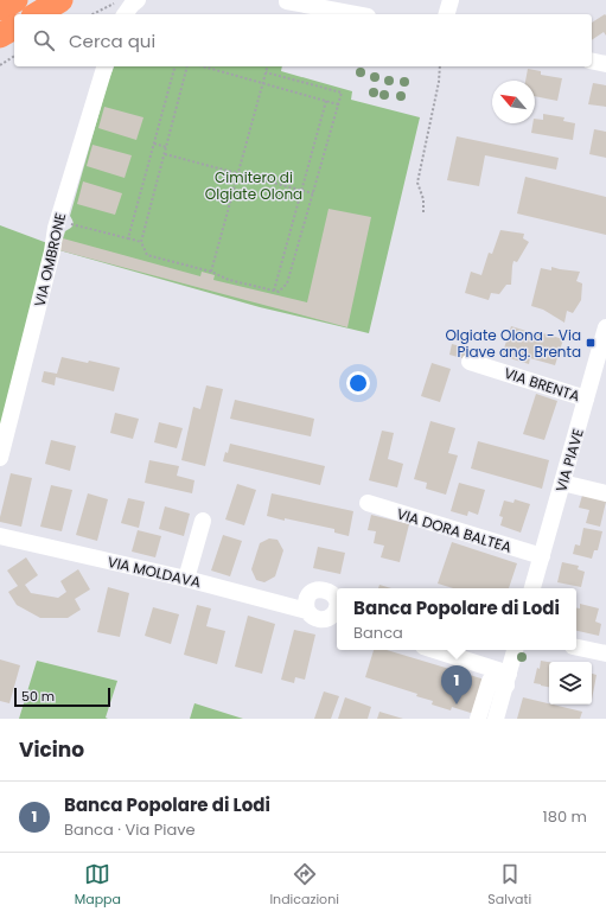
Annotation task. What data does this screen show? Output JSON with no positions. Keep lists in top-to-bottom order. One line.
{"streets":{"street":["VIA OMBRONE","VIA BRENTA","VIA PIAVE","VIA DORA BALTEA","VIA MOLDAVA"]},"crossings":[["VIA BRENTA","VIA PIAVE"],["VIA PIAVE","VIA DORA BALTEA"]],"parks":["Cimitero di Olgiate Olona"],"places":{"transit":["Olgiate Olona - Via Piave ang. Brenta"]},"scale_bar":"50 m","north":"top left","page":{"search":"Cerca qui","popup":["Banca Popolare di Lodi","Banca"],"pins":"1","scale":"50 m","heading":"Vicino","list":[{"mark":"1","name":"Banca Popolare di Lodi","note":"Banca · Via Piave","value":"180 m"}],"nav":["Mappa","Indicazioni","Salvati"]}}
